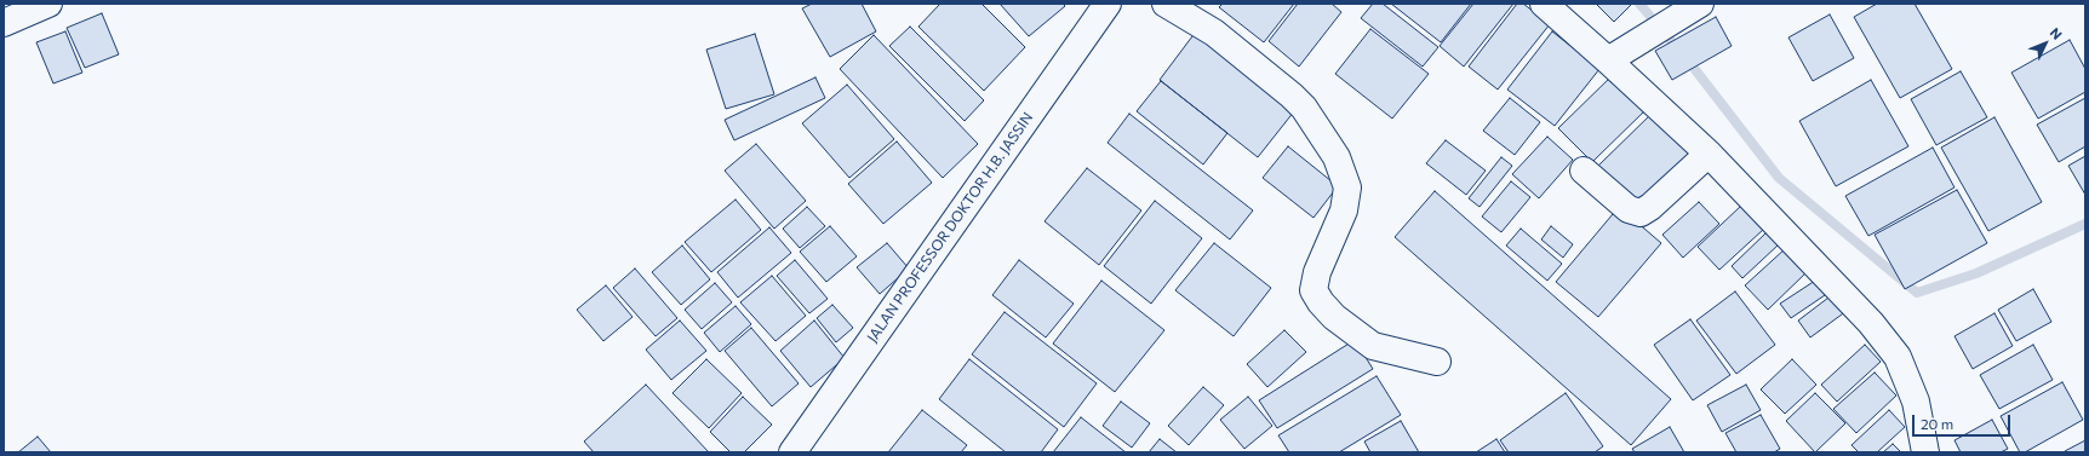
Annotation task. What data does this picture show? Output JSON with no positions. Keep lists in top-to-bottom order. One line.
{"streets":{"main road":["JALAN PROFESSOR DOKTOR H.B. JASSIN"]},"scale_bar":"20 m","north":"top right"}
